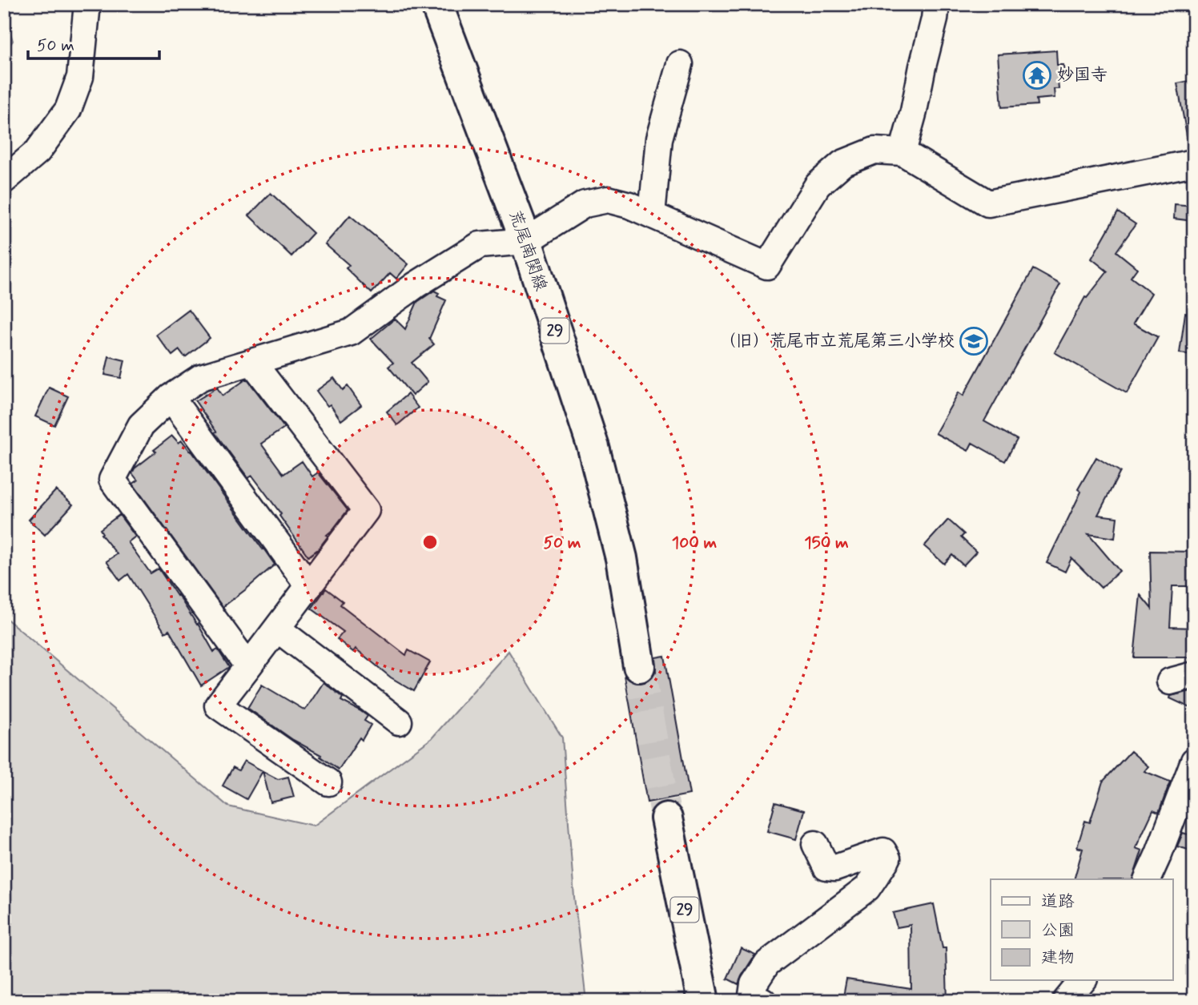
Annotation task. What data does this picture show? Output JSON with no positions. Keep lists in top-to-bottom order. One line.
{"streets":{"main road":["荒尾南関線","29"]},"places":{"temple":["妙国寺"],"school or university":["（旧）荒尾市立荒尾第三小学校"]},"legend":["道路","公園","建物"],"scale_bar":"50 m","rings":["50 m","100 m","150 m"]}
